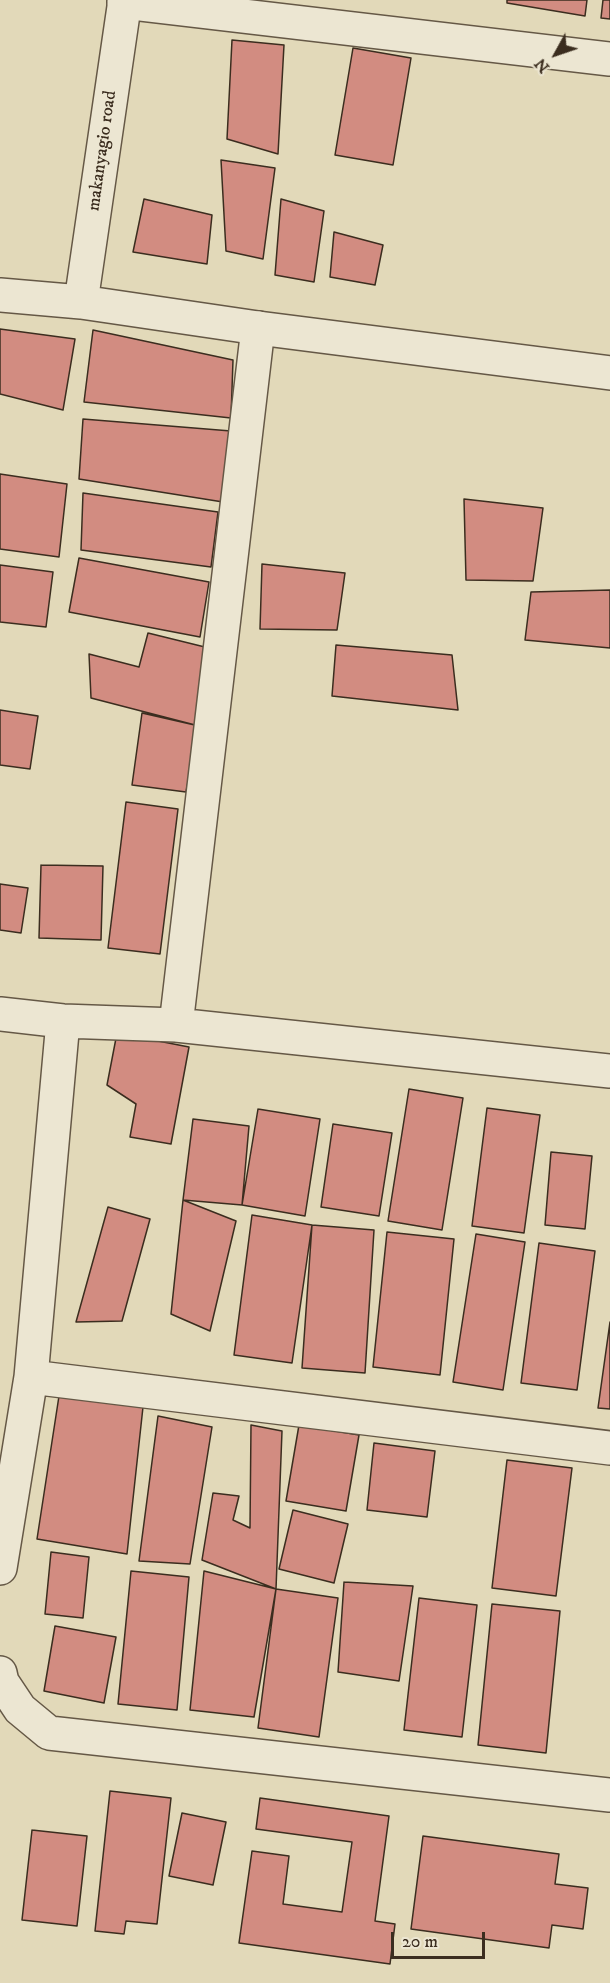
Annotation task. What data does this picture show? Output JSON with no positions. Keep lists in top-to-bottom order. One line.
{"streets":{"street":["makanyagio road"]},"scale_bar":"20 m","north":"bottom left"}
